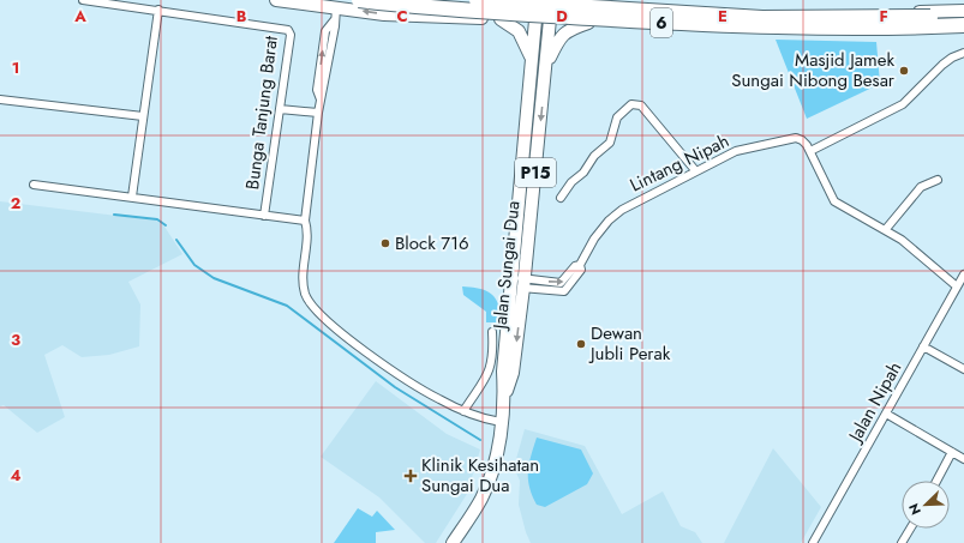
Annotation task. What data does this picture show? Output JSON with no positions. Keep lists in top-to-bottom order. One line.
{"streets":{"highway":["6"],"main road":["P15","Jalan Sungai Dua"],"street":["Bunga Tanjung Barat","Lintang Nipah","Jalan Nipah"]},"crossings":[["6","P15"],["6","Jalan Sungai Dua"],["Lintang Nipah","Jalan Sungai Dua"],["P15","Jalan Sungai Dua"]],"places":{"other":["Masjid Jamek Sungai Nibong Besar","Block 716","Dewan Jubli Perak"],"health":["Klinik Kesihatan Sungai Dua"]},"north":"bottom left","grid":{"columns":["A","B","C","D","E","F"],"rows":["1","2","3","4"]}}
